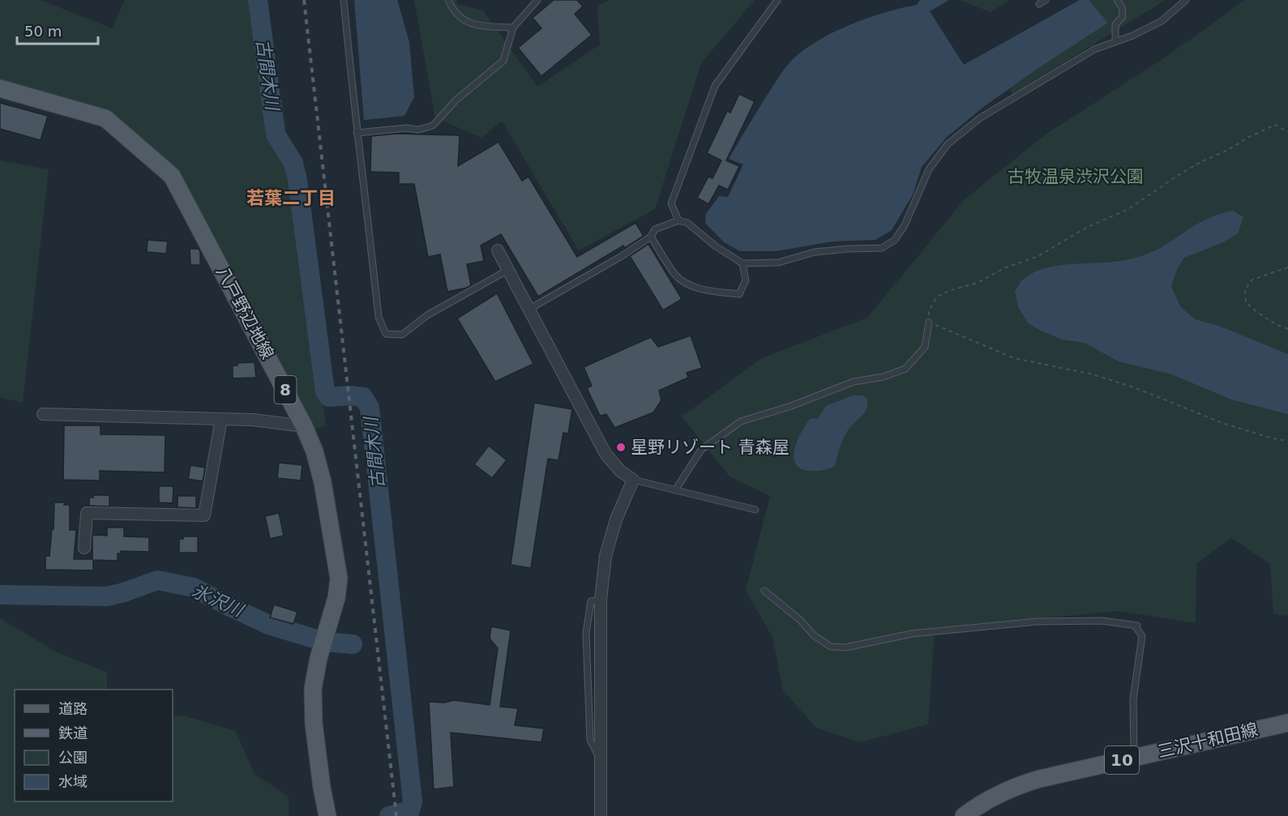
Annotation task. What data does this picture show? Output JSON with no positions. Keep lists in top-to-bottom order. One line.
{"streets":{"main road":["八戸野辺地線","8","三沢十和田線","10"]},"districts":["若葉二丁目"],"water":["古間木川","氷沢川"],"parks":["古牧温泉渋沢公園"],"places":["星野リゾート 青森屋"],"legend":["道路","鉄道","公園","水域"],"scale_bar":"50 m"}
